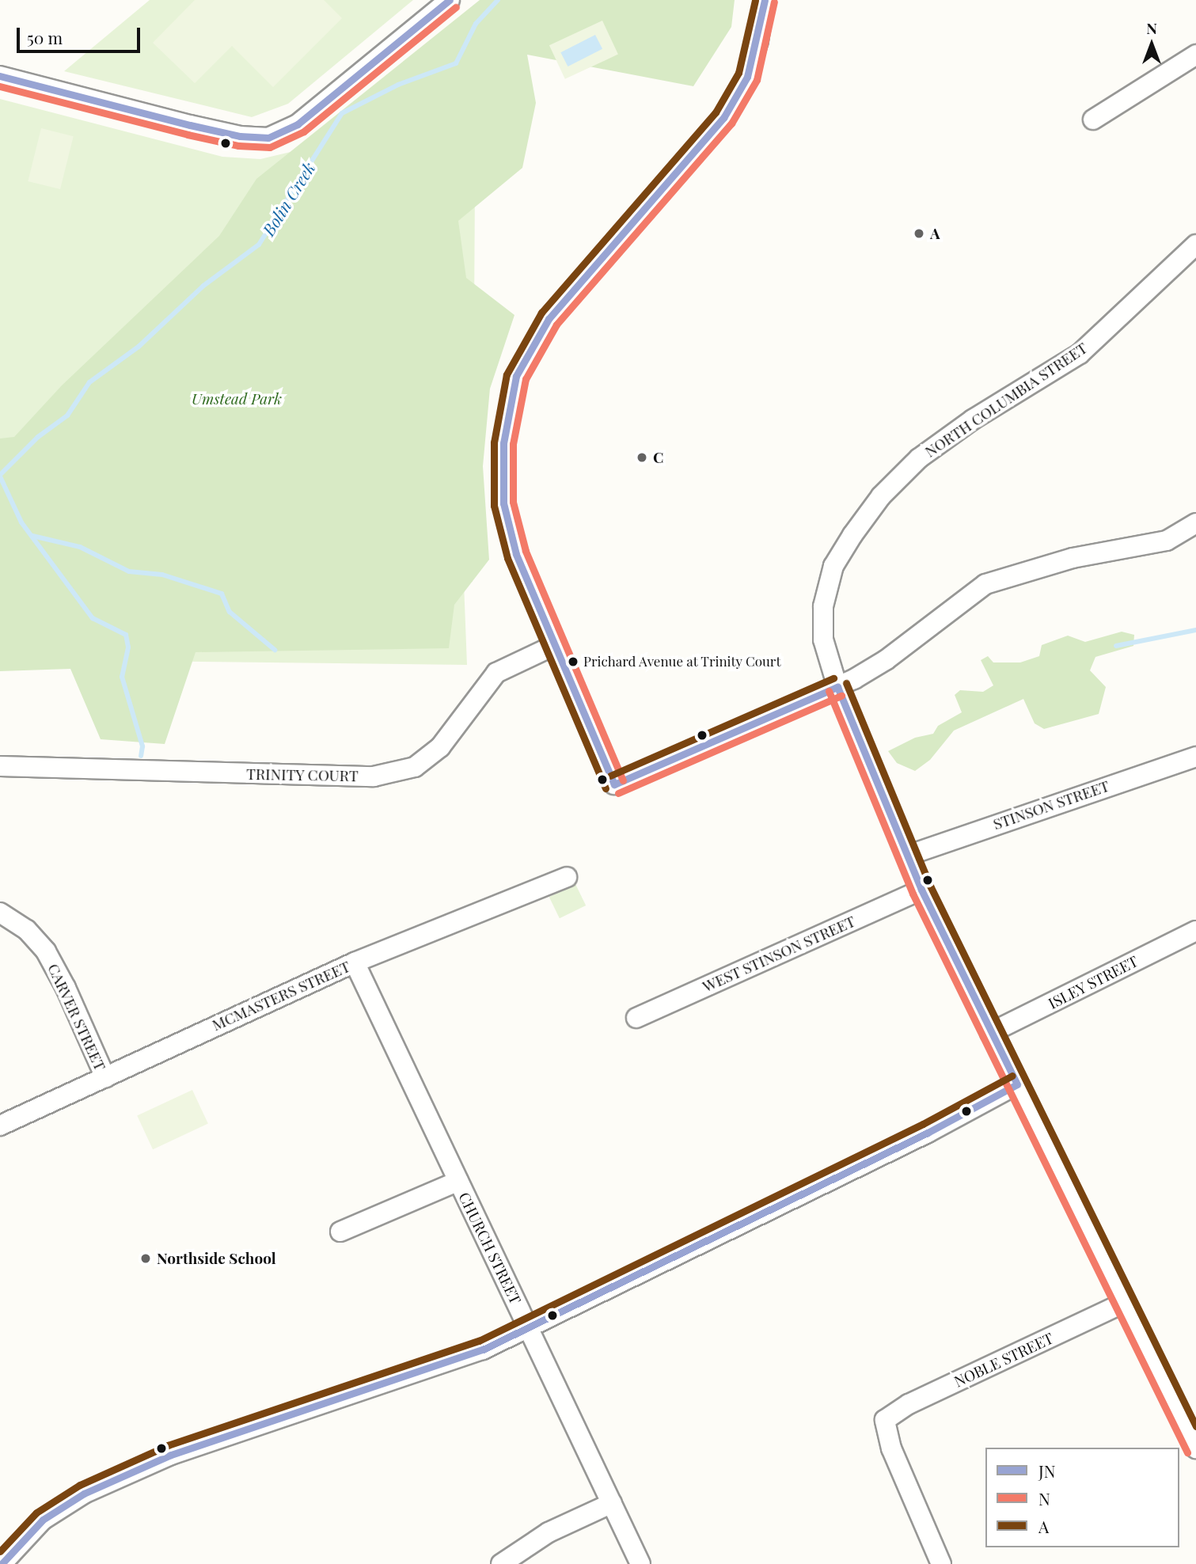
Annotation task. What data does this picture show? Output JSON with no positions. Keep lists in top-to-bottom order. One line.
{"streets":{"street":["NORTH COLUMBIA STREET","TRINITY COURT","STINSON STREET","WEST STINSON STREET","ISLEY STREET","MCMASTERS STREET","CARVER STREET","CHURCH STREET","NOBLE STREET"]},"crossings":[["NORTH COLUMBIA STREET","STINSON STREET"],["NORTH COLUMBIA STREET","WEST STINSON STREET"],["NORTH COLUMBIA STREET","ISLEY STREET"],["NORTH COLUMBIA STREET","NOBLE STREET"],["MCMASTERS STREET","CARVER STREET"],["MCMASTERS STREET","CHURCH STREET"]],"water":["Bolin Creek"],"parks":["Umstead Park"],"places":["A","C","Prichard Avenue at Trinity Court","Northside School"],"lines":["transit line JN","transit line A","transit line N"],"legend":["JN","N","A"],"scale_bar":"50 m","north":"top"}
